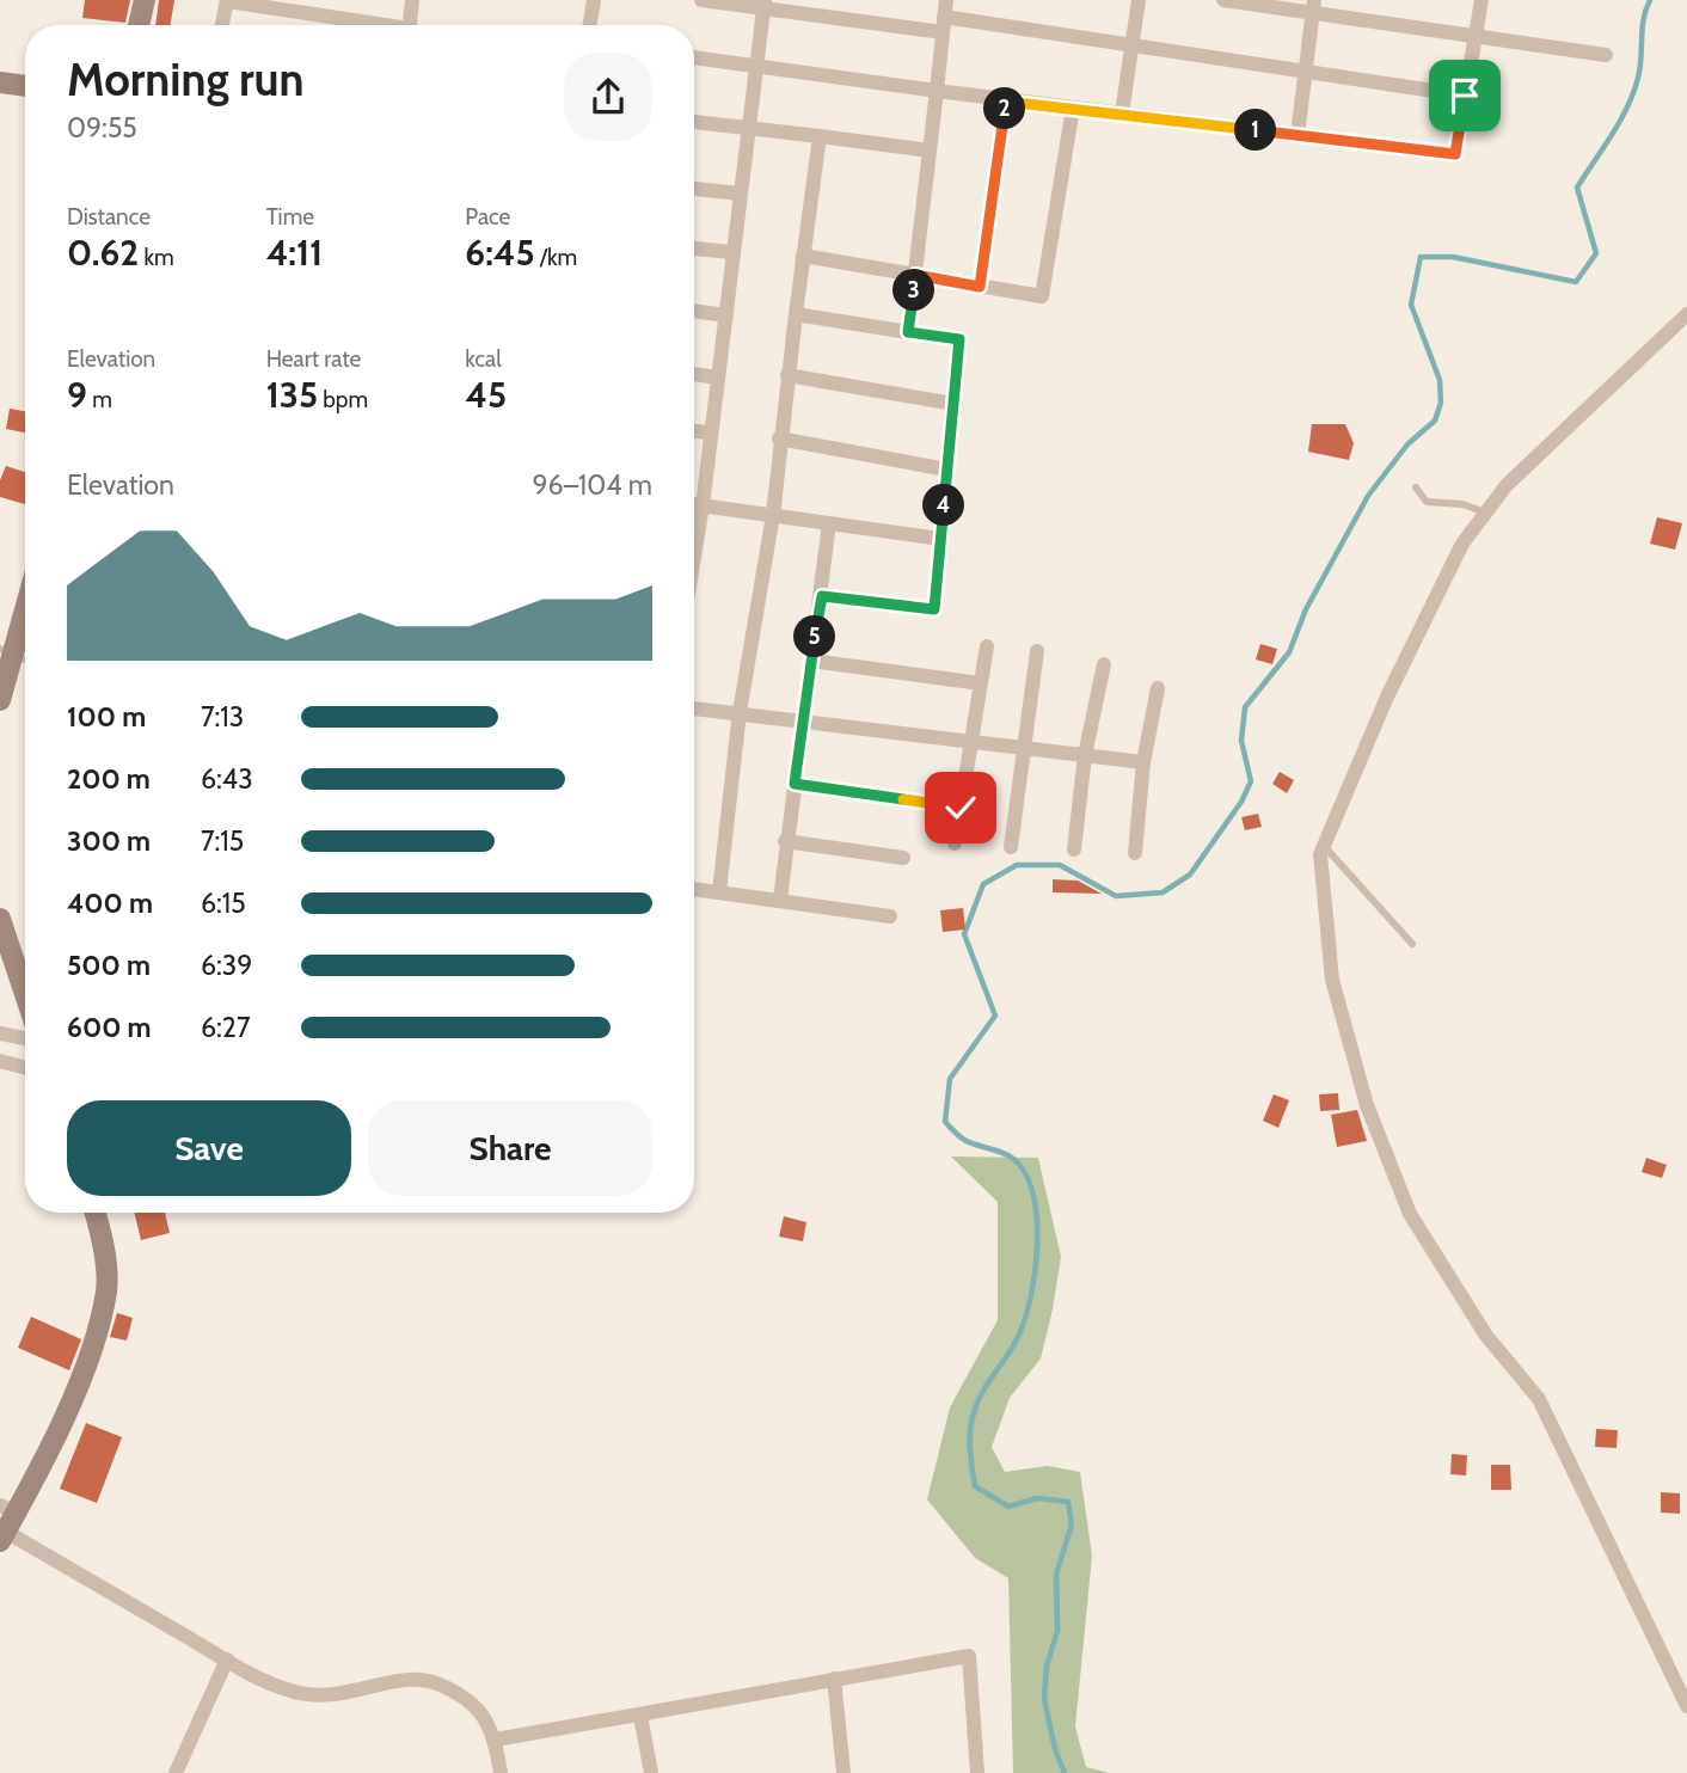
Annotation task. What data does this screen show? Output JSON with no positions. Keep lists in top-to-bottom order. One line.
{"page":{"heading":["Morning run","09:55"],"pins":["2","1","3","4","5"],"stats":[["Distance","0.62 km"],["Time","4:11"],["Pace","6:45 /km"],["Elevation","9 m"],["Heart rate","135 bpm"],["kcal","45"]],"chart":["Elevation","96–104 m"],"list":[{"name":"100 m","note":"7:13"},{"name":"200 m","note":"6:43"},{"name":"300 m","note":"7:15"},{"name":"400 m","note":"6:15"},{"name":"500 m","note":"6:39"},{"name":"600 m","note":"6:27"}],"buttons":["Save","Share"]}}
